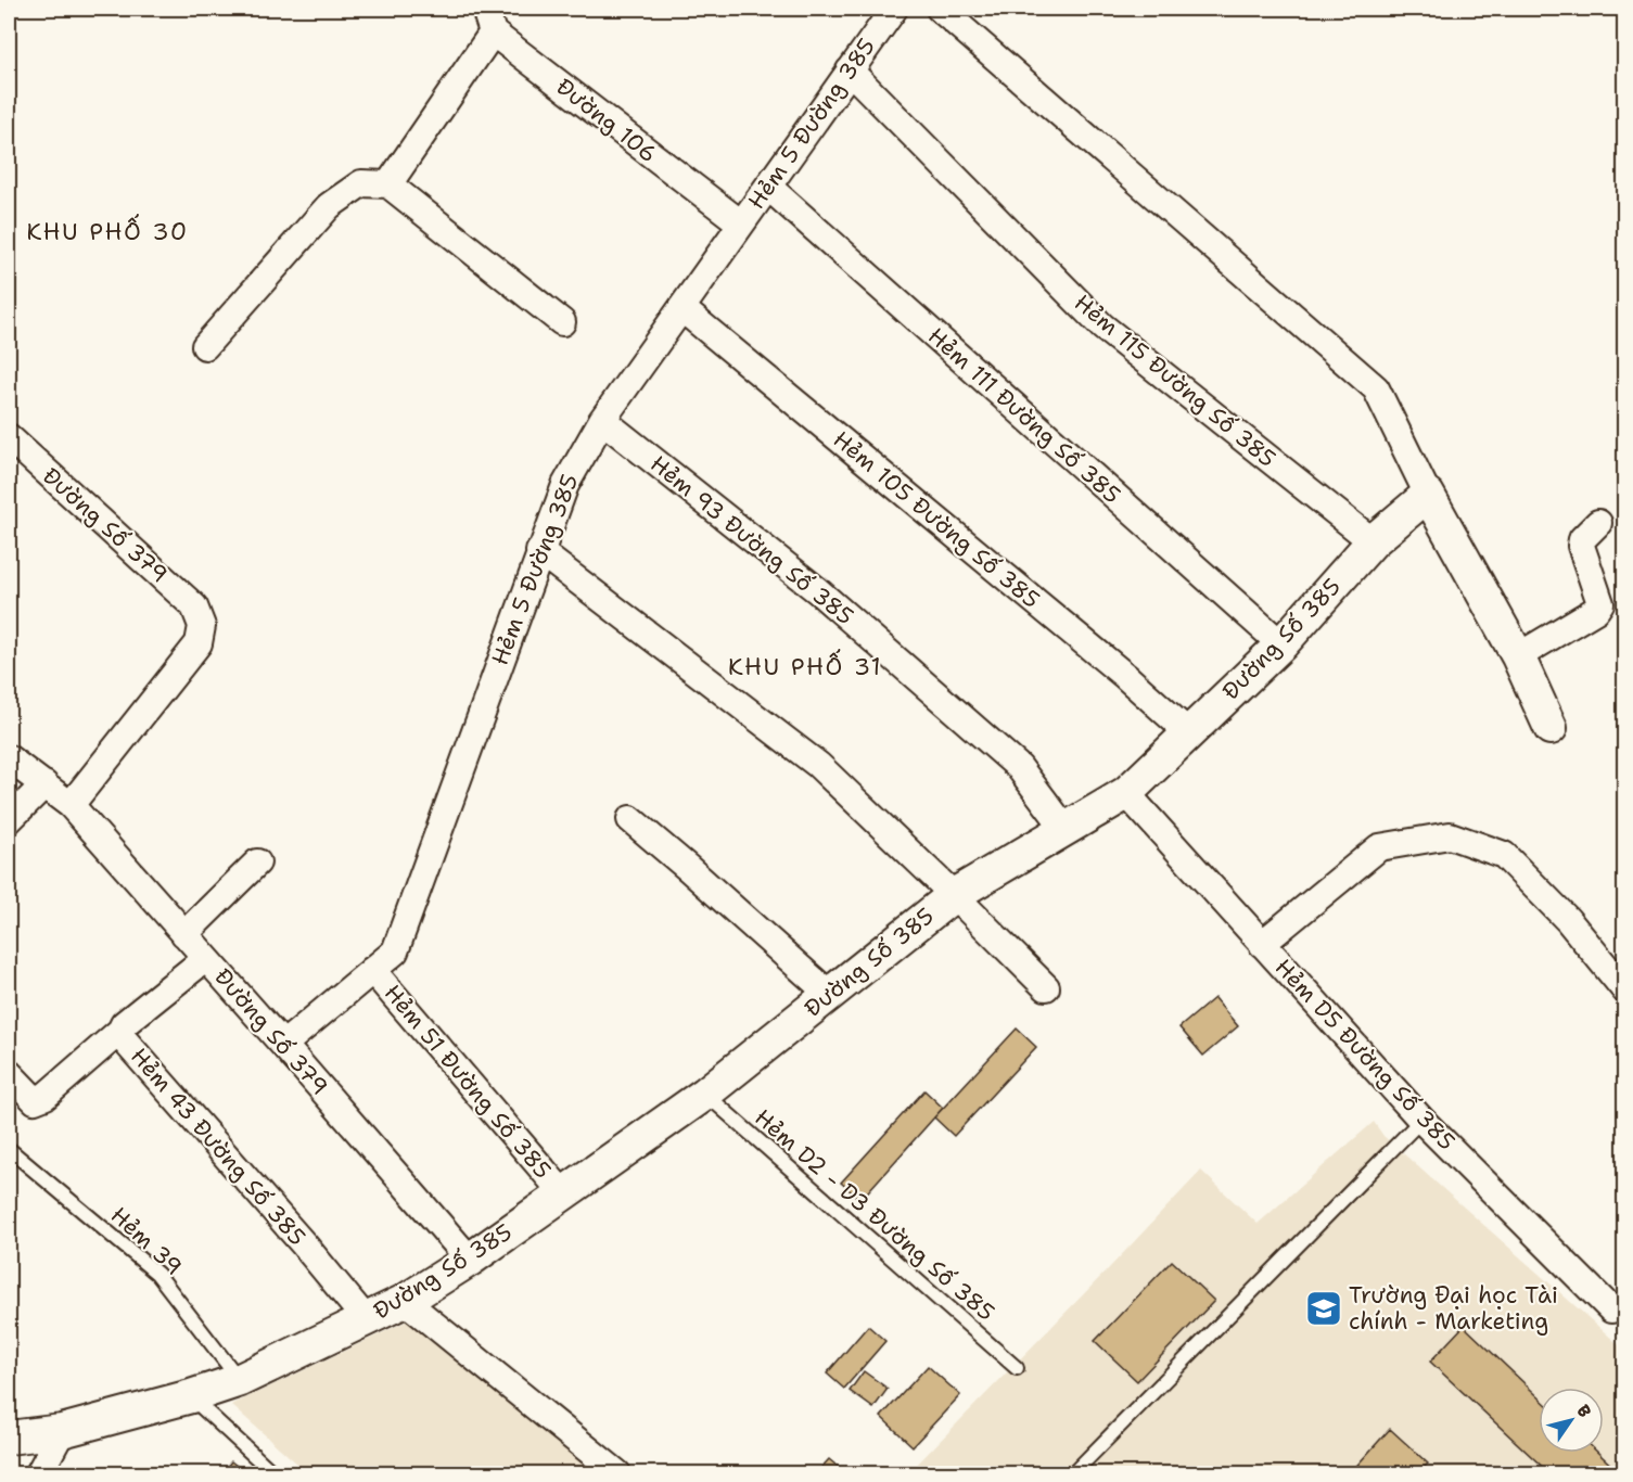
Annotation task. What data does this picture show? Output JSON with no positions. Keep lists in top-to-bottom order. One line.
{"streets":{"street":["Đường 106","Hẻm 5 Đường 385","Hẻm 115 Đường Số 385","Hẻm 111 Đường Số 385","Hẻm 105 Đường Số 385","Đường Số 379","Hẻm 93 Đường Số 385","Đường Số 385","Hẻm D5 Đường Số 385","Hẻm 51 Đường Số 385","Hẻm 43 Đường Số 385"],"lane":["Hẻm D2 - D3 Đường Số 385","Hẻm 39"]},"crossings":[["Đường 106","Hẻm 5 Đường 385"],["Hẻm 5 Đường 385","Hẻm 115 Đường Số 385"],["Hẻm 5 Đường 385","Hẻm 111 Đường Số 385"],["Hẻm 5 Đường 385","Hẻm 105 Đường Số 385"],["Hẻm 5 Đường 385","Đường Số 379"],["Hẻm 5 Đường 385","Hẻm 93 Đường Số 385"],["Hẻm 5 Đường 385","Hẻm 51 Đường Số 385"],["Hẻm 115 Đường Số 385","Đường Số 385"],["Hẻm 111 Đường Số 385","Đường Số 385"],["Hẻm 105 Đường Số 385","Đường Số 385"],["Đường Số 379","Đường Số 385"],["Đường Số 379","Hẻm 43 Đường Số 385"],["Hẻm 93 Đường Số 385","Đường Số 385"],["Đường Số 385","Hẻm D5 Đường Số 385"],["Đường Số 385","Hẻm 51 Đường Số 385"],["Đường Số 385","Hẻm 43 Đường Số 385"],["Đường Số 385","Hẻm D2 - D3 Đường Số 385"],["Đường Số 385","Hẻm 39"]],"districts":["KHU PHỐ 30","KHU PHỐ 31"],"places":{"school or university":["Trường Đại học Tài chính - Marketing"]},"north":"top right"}
